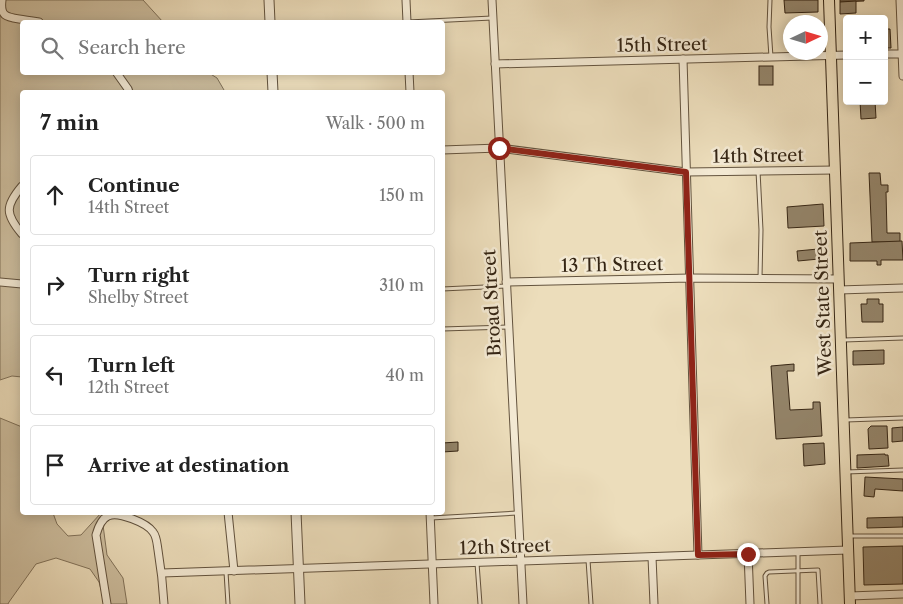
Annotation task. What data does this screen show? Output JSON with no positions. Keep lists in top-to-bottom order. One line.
{"streets":{"main road":["West State Street"],"street":["15th Street","14th Street","13 Th Street","Broad Street","12th Street"]},"crossings":[["15th Street","Broad Street"],["15th Street","West State Street"],["14th Street","Broad Street"],["14th Street","West State Street"],["13 Th Street","Broad Street"],["13 Th Street","West State Street"],["Broad Street","12th Street"],["West State Street","12th Street"]],"north":"right","page":{"map_buttons":["+","−"],"search":"Search here","heading":["7 min","Walk · 500 m"],"list":[["Continue","14th Street","150 m"],["Turn right","Shelby Street","310 m"],["Turn left","12th Street","40 m"],"Arrive at destination"]}}
